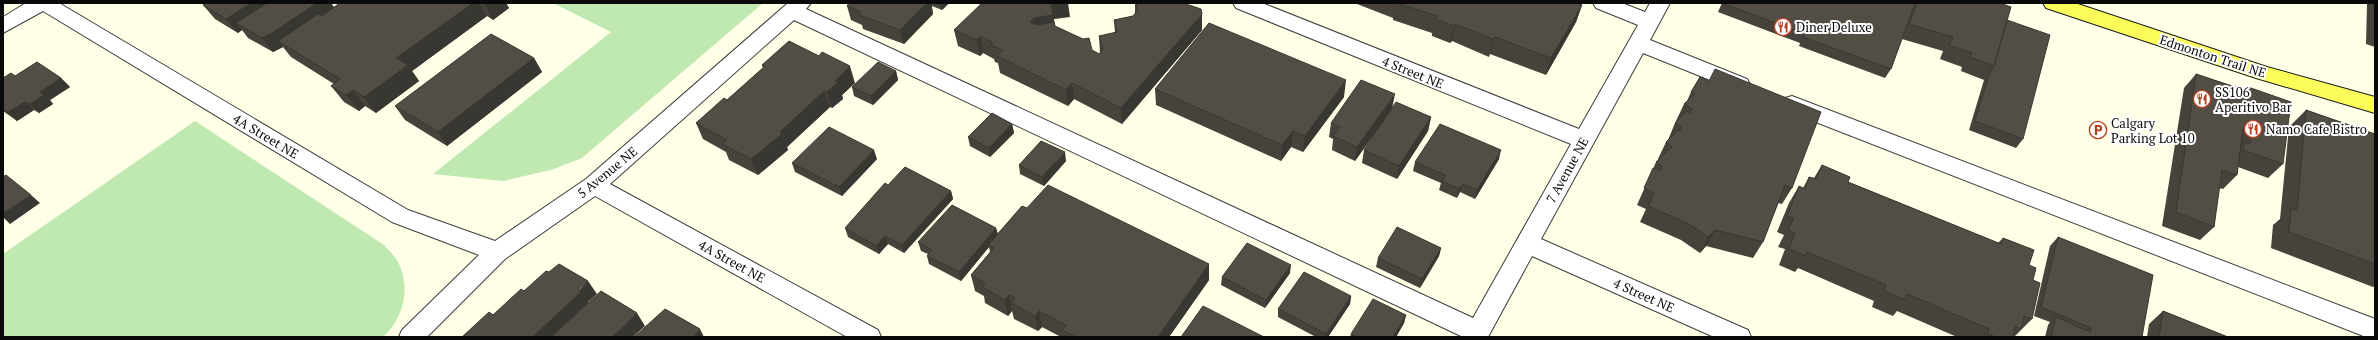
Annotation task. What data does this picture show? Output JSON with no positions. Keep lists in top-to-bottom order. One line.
{"streets":{"main road":["Edmonton Trail NE"],"street":["4 Street NE","4A Street NE","7 Avenue NE","5 Avenue NE"]},"crossings":[["4 Street NE","7 Avenue NE"],["4A Street NE","5 Avenue NE"]],"places":{"restaurant":["Diner Deluxe","SS106 Aperitivo Bar","Namo Cafe Bistro"],"parking":["Calgary Parking Lot 10"]}}
